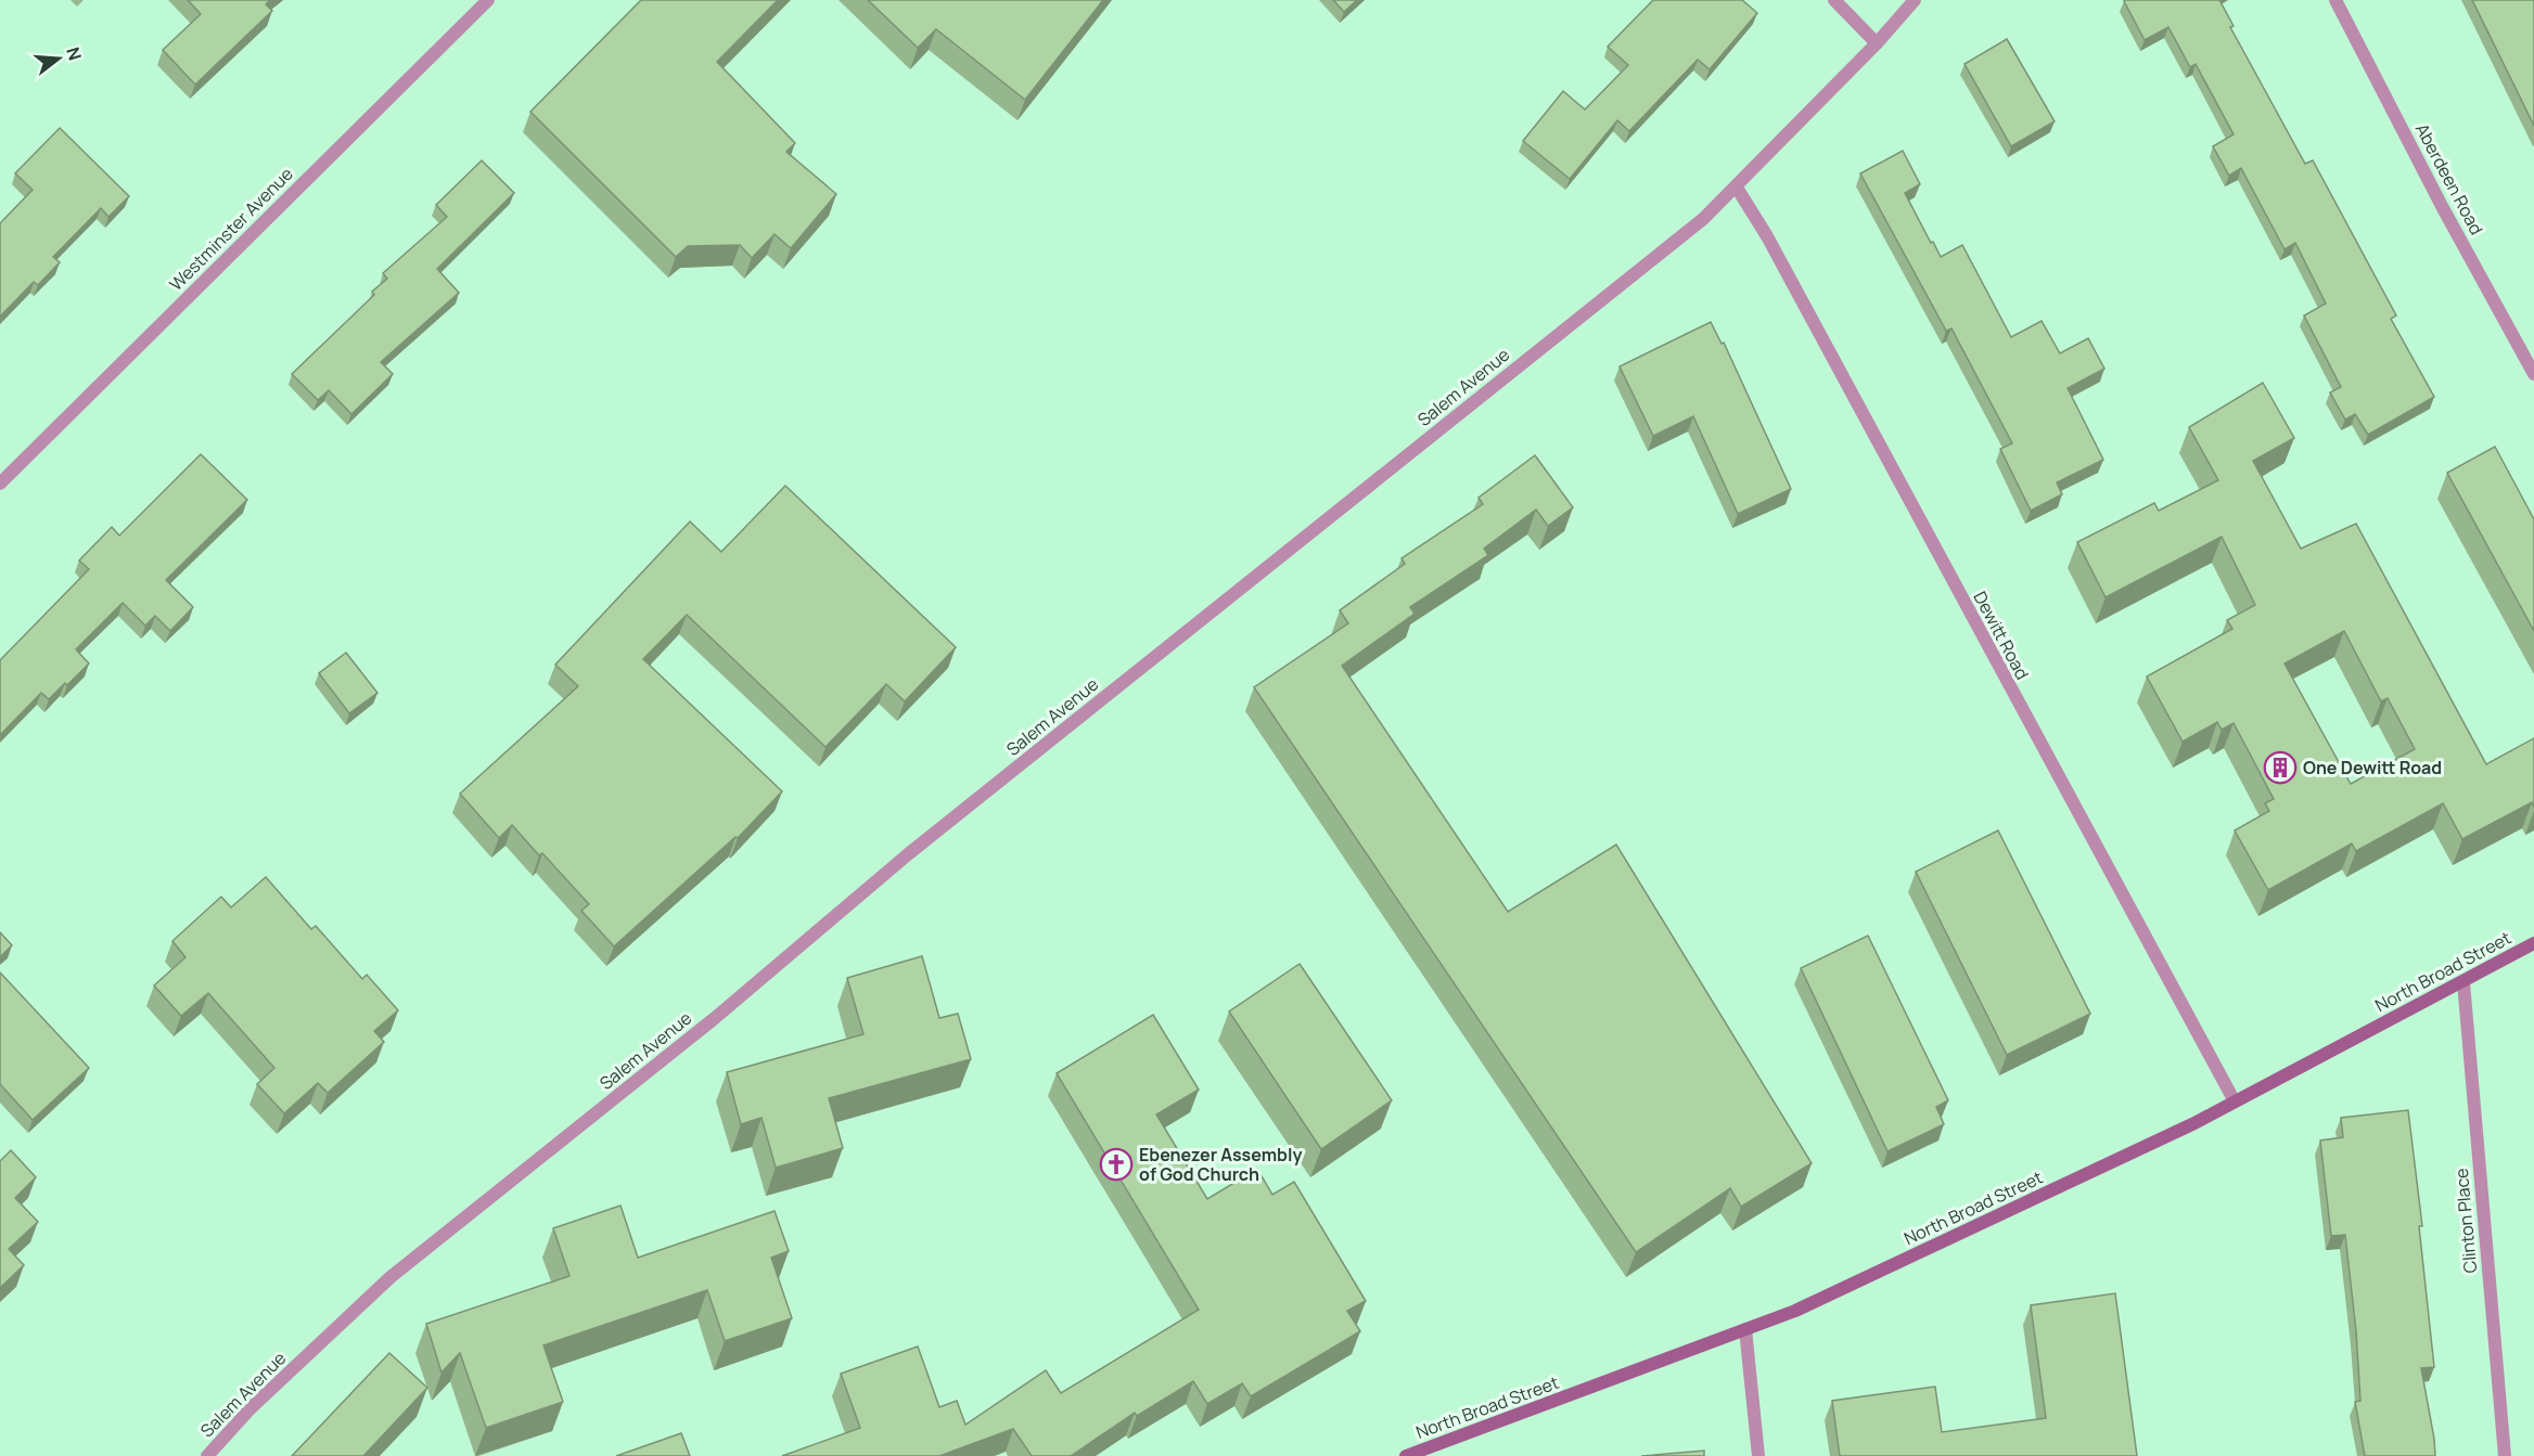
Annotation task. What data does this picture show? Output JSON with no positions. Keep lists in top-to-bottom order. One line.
{"streets":{"main road":["North Broad Street"],"street":["Aberdeen Road","Westminster Avenue","Salem Avenue","Dewitt Road","Clinton Place"]},"crossings":[["Salem Avenue","Dewitt Road"],["Dewitt Road","North Broad Street"],["North Broad Street","Clinton Place"]],"places":{"building":["One Dewitt Road"],"church":["Ebenezer Assembly of God Church"]},"north":"right"}
